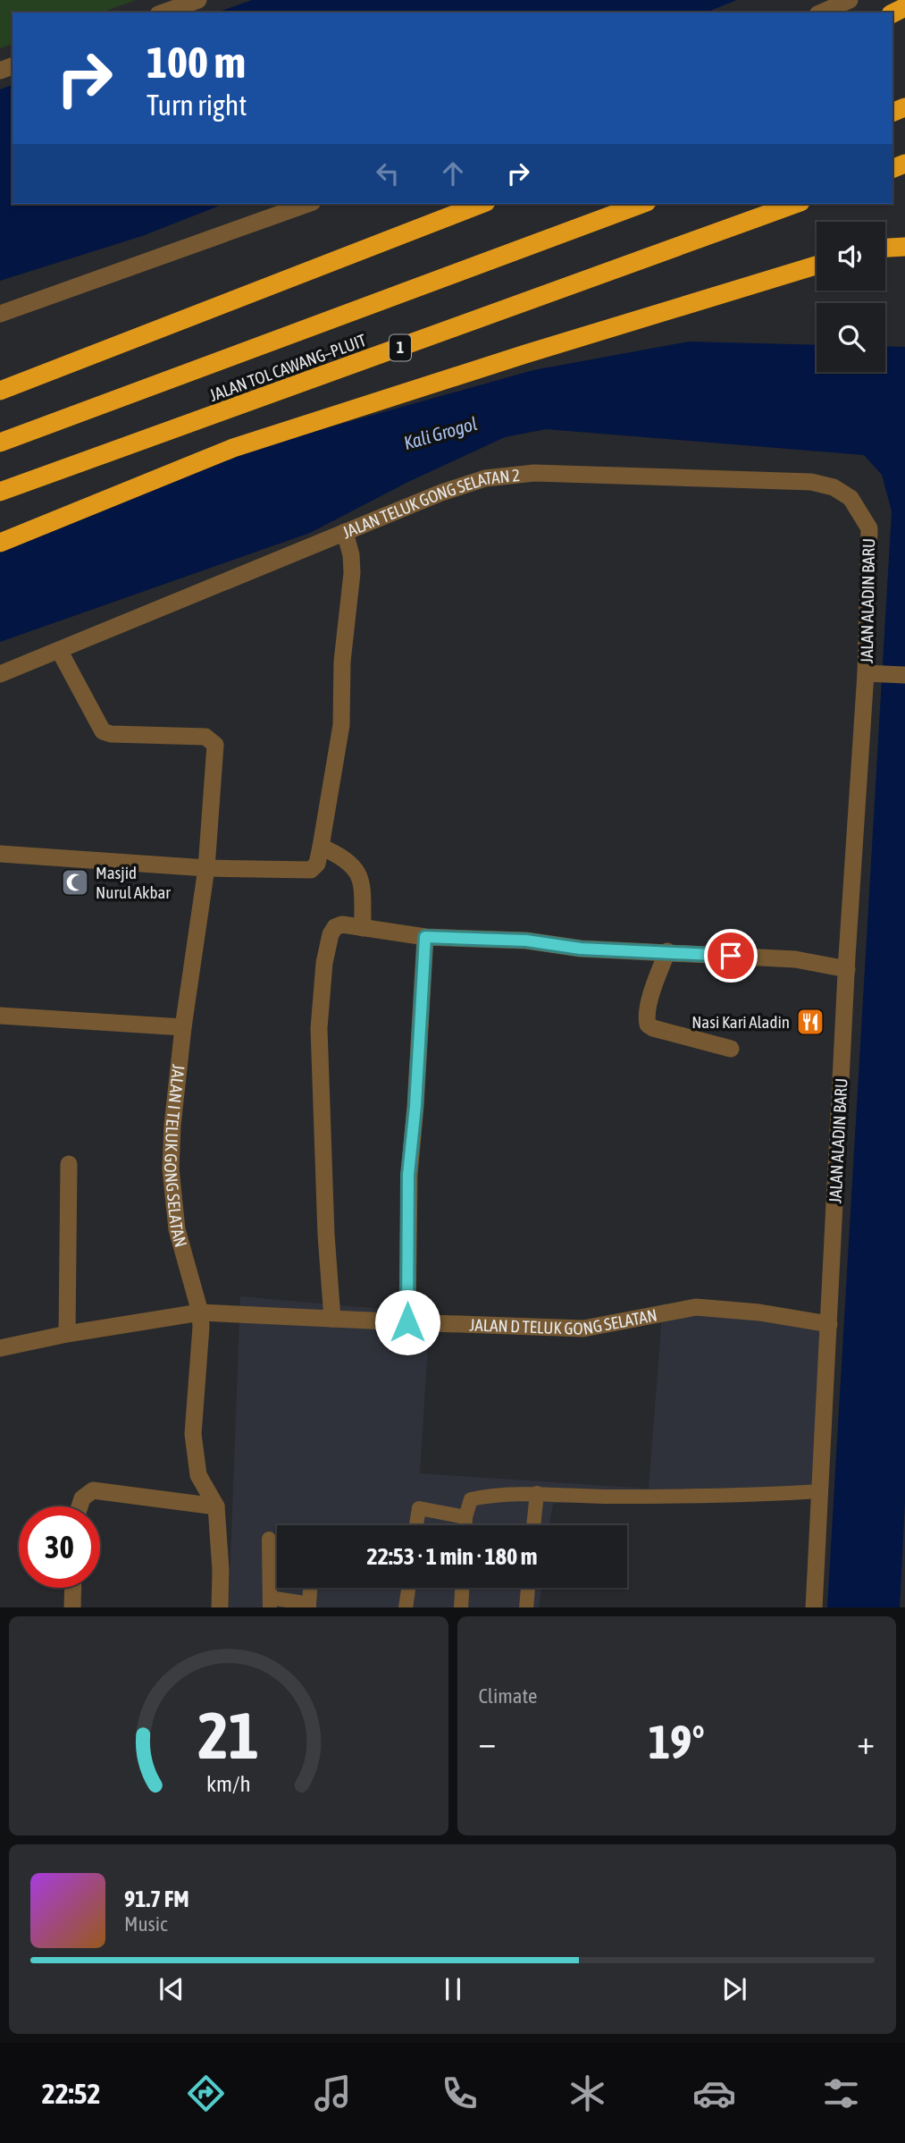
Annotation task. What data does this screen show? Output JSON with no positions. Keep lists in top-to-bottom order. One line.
{"streets":{"highway":["1","JALAN TOL CAWANG–PLUIT"],"street":["JALAN TELUK GONG SELATAN 2","JALAN ALADIN BARU","JALAN I TELUK GONG SELATAN","JALAN D TELUK GONG SELATAN"]},"crossings":[["JALAN TELUK GONG SELATAN 2","JALAN ALADIN BARU"],["JALAN TELUK GONG SELATAN 2","JALAN I TELUK GONG SELATAN"],["JALAN ALADIN BARU","JALAN D TELUK GONG SELATAN"],["JALAN I TELUK GONG SELATAN","JALAN D TELUK GONG SELATAN"]],"water":["Kali Grogol"],"places":{"mosque":["Masjid Nurul Akbar"],"restaurant":["Nasi Kari Aladin"]},"page":{"turn":["100 m","Turn right"],"limit":"30","trip":"22:53 · 1 min · 180 m","tile":"Climate","heat":["−","19°","+"],"song":["91.7 FM","Music"],"tabs":"22:52","gauge":["21","km/h"]}}
